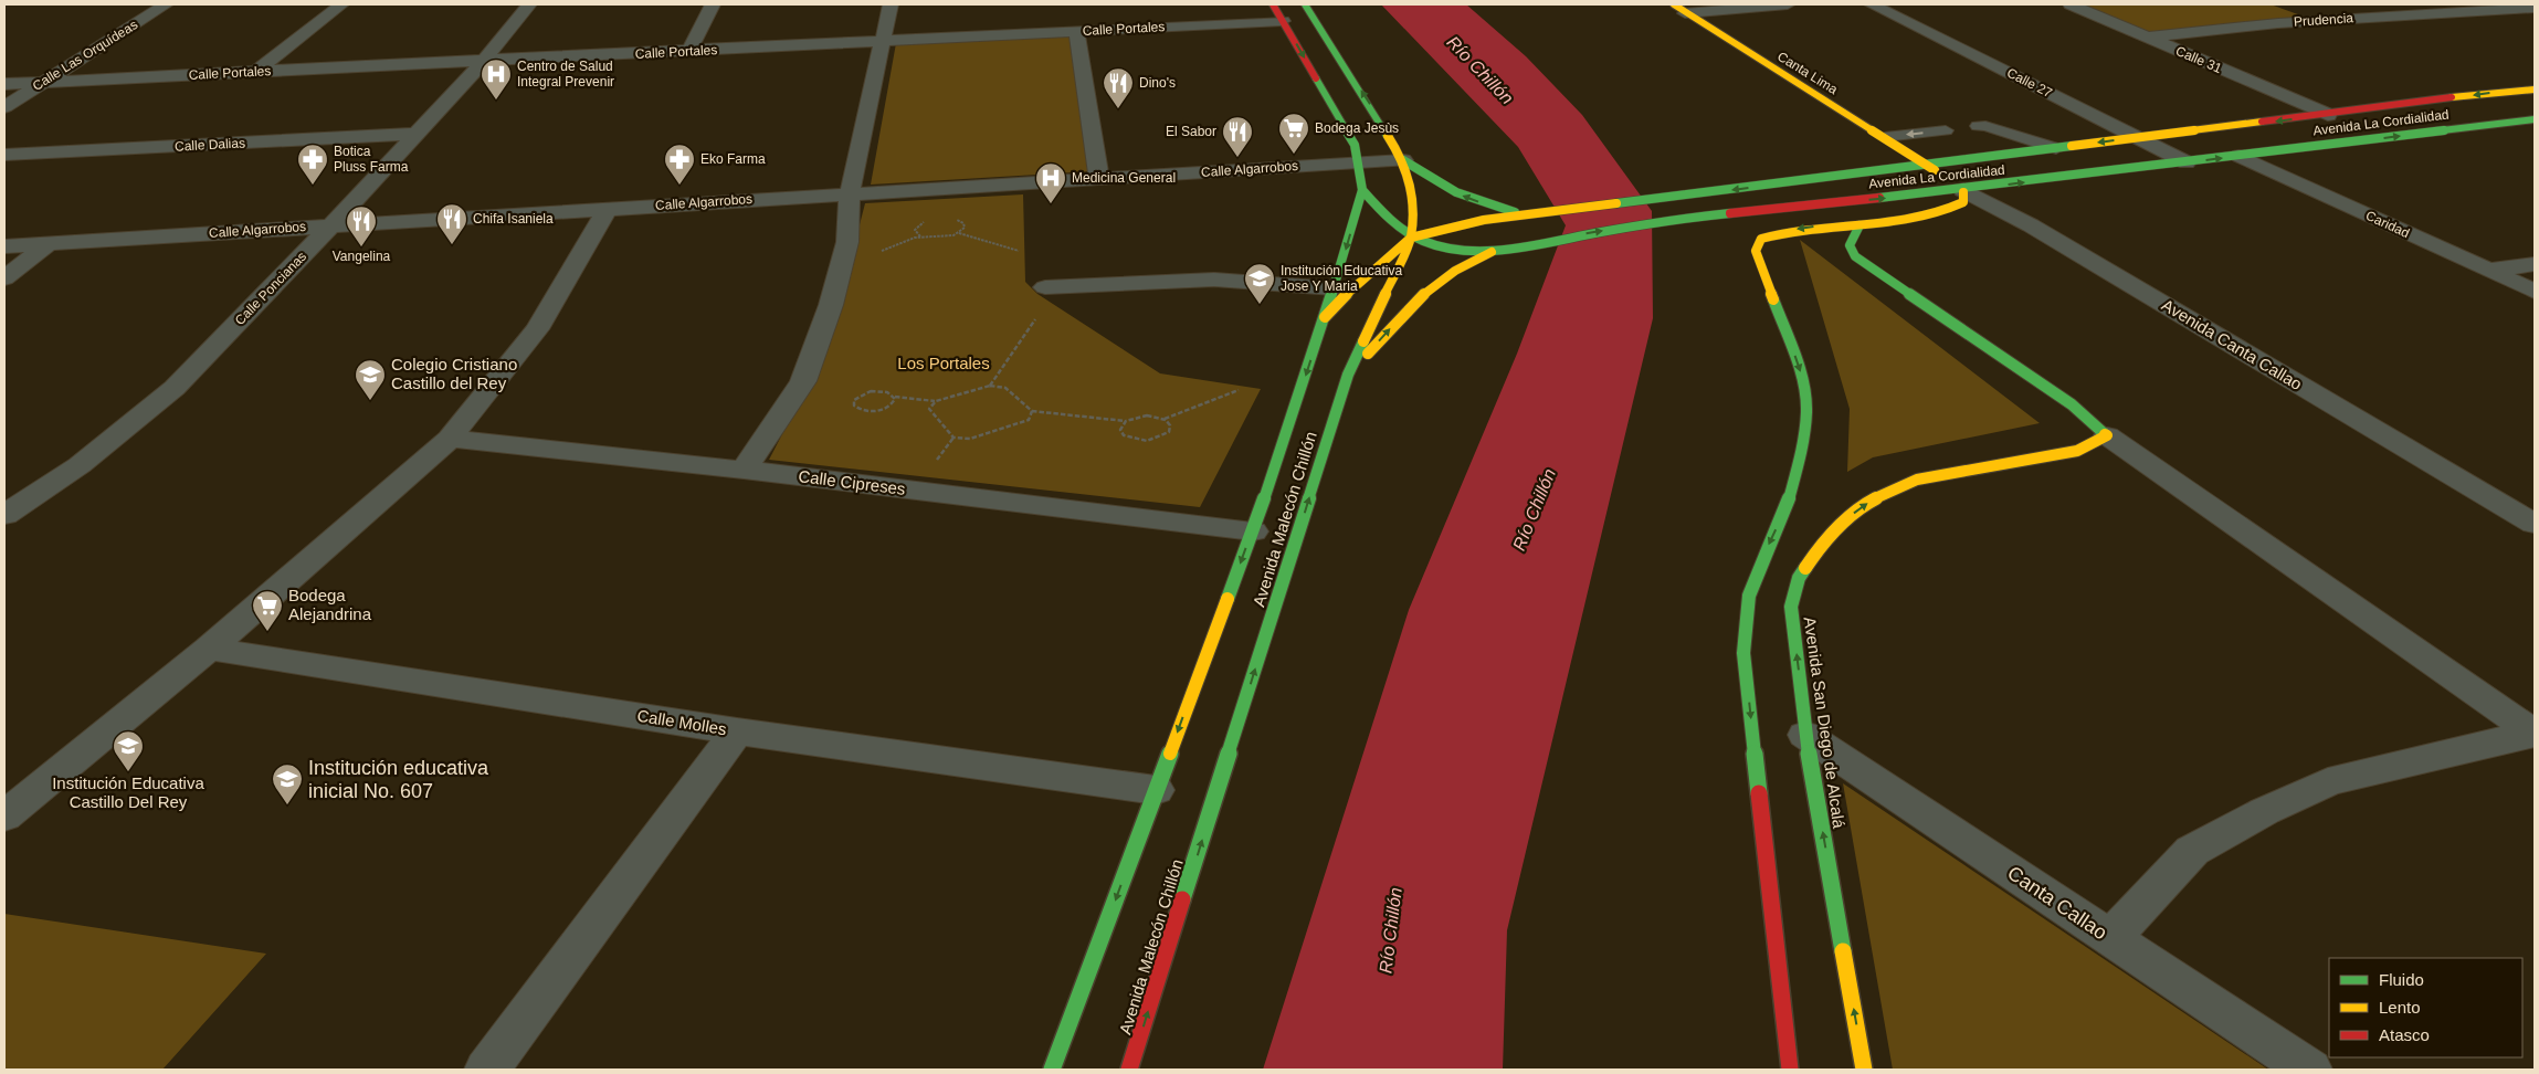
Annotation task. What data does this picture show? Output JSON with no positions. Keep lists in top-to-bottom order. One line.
{"streets":{"main road":["Canta Lima","Avenida La Cordialidad","Avenida Canta Callao","Avenida Malecón Chillón","Avenida San Diego de Alcalá"],"street":["Prudencia","Calle Portales","Calle Las Orquídeas","Calle 31","Calle 27","Calle Dalias","Calle Algarrobos","Caridad","Calle Poncianas","Calle Cipreses","Calle Molles","Canta Callao"]},"crossings":[["Prudencia","Calle 31"],["Calle Portales","Calle Las Orquídeas"],["Calle Portales","Calle Poncianas"],["Calle Portales","Avenida Malecón Chillón"],["Calle 31","Avenida La Cordialidad"],["Canta Lima","Avenida La Cordialidad"],["Canta Lima","Avenida Canta Callao"],["Calle 27","Avenida La Cordialidad"],["Avenida La Cordialidad","Calle Algarrobos"],["Avenida La Cordialidad","Caridad"],["Avenida La Cordialidad","Avenida Canta Callao"],["Avenida La Cordialidad","Avenida Malecón Chillón"],["Calle Dalias","Calle Poncianas"],["Calle Algarrobos","Calle Poncianas"],["Calle Algarrobos","Avenida Malecón Chillón"],["Calle Cipreses","Avenida Malecón Chillón"],["Avenida Malecón Chillón","Calle Molles"],["Avenida San Diego de Alcalá","Canta Callao"]],"water":["Río Chillón"],"parks":["Los Portales"],"places":{"hospital":["Centro de Salud Integral Prevenir","Medicina General"],"restaurant":["Dino's","El Sabor","Chifa Isaniela","Vangelina"],"supermarket":["Bodega Jesùs","Bodega Alejandrina"],"pharmacy":["Botica Pluss Farma","Eko Farma"],"school or university":["Institución Educativa Jose Y Maria","Colegio Cristiano Castillo del Rey","Institución Educativa Castillo Del Rey","Institución educativa inicial No. 607"]},"legend":["Fluido","Lento","Atasco"]}
